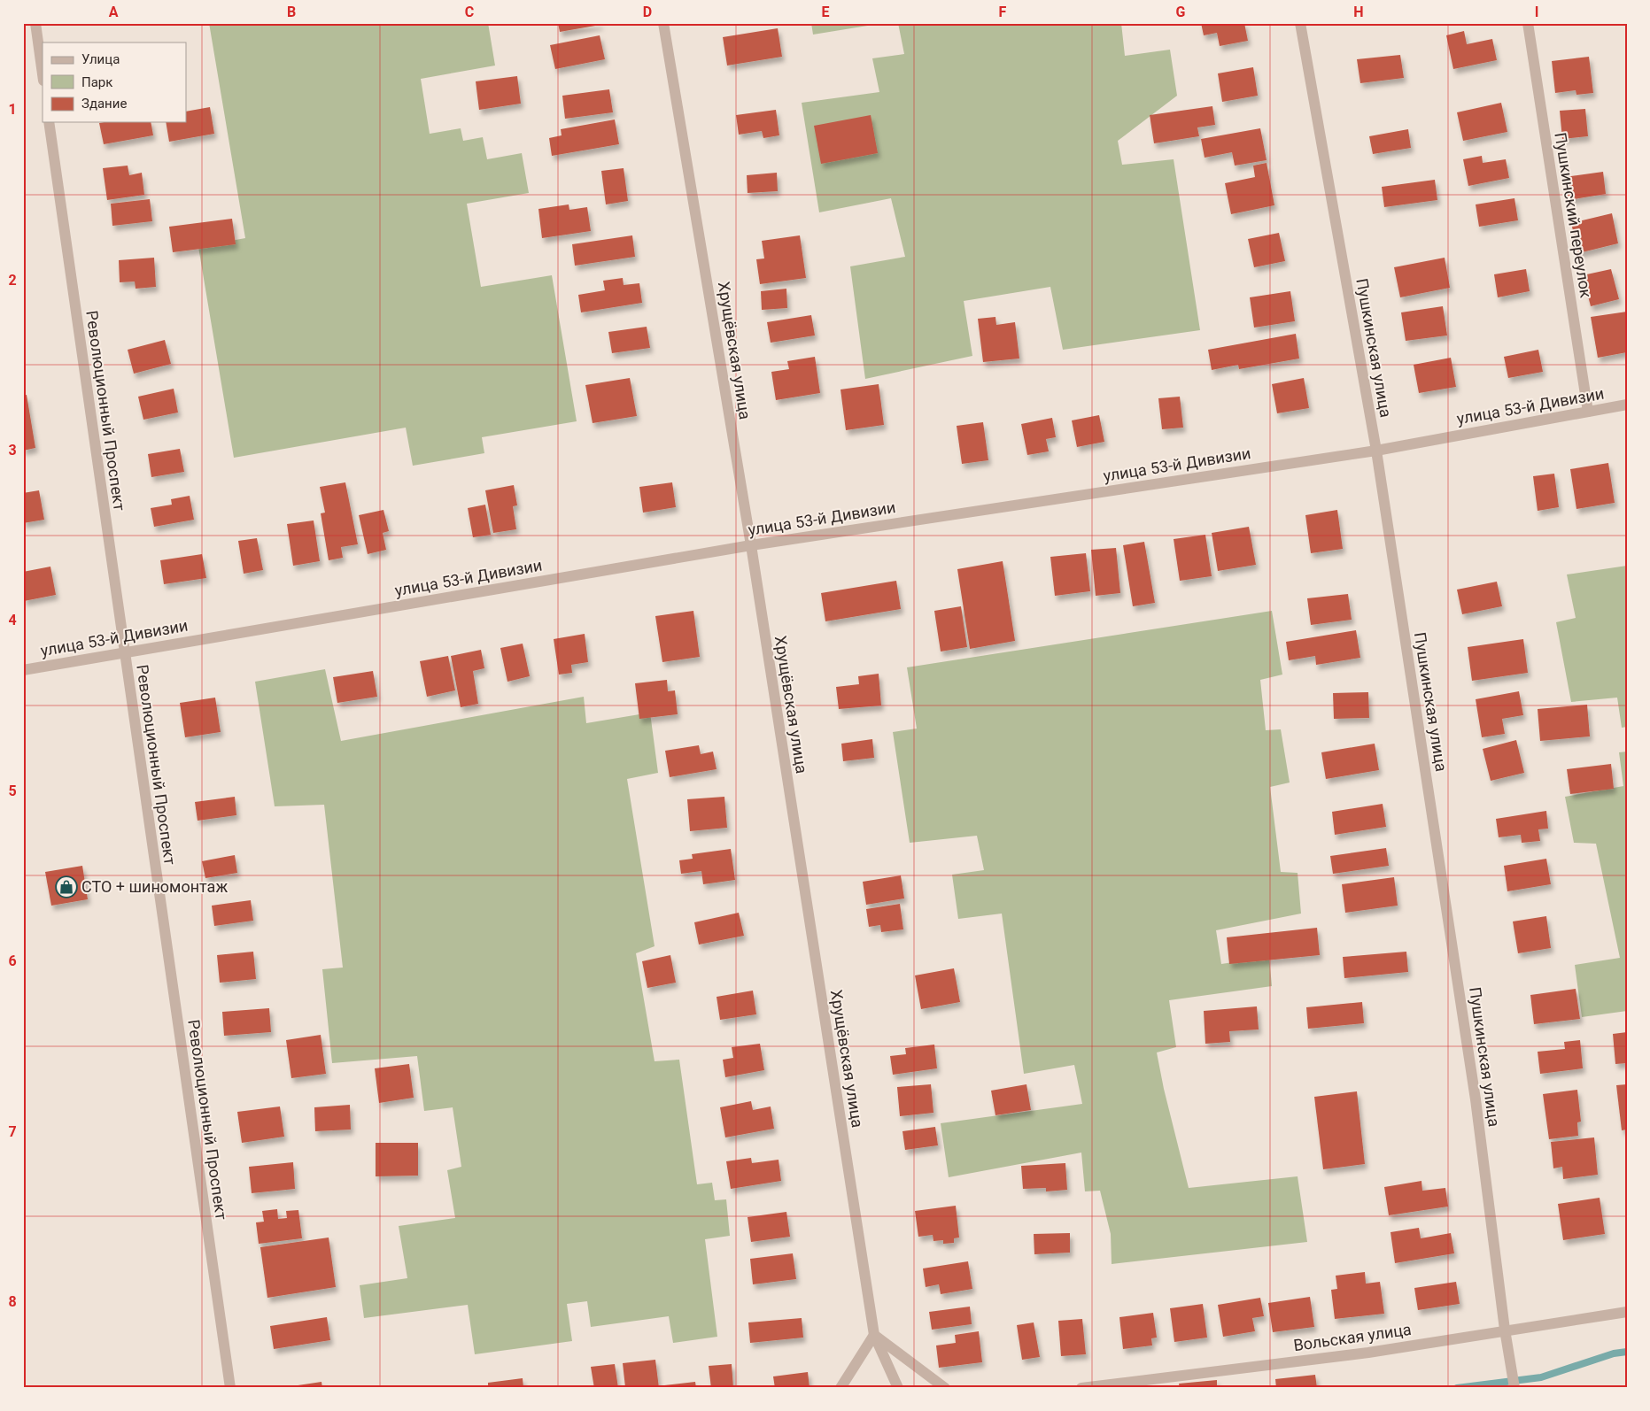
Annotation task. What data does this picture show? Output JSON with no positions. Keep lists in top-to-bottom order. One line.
{"streets":{"street":["Пушкинский переулок","Пушкинская улица","Хрущёвская улица","улица 53-й Дивизии","Революционный Проспект","Вольская улица"]},"crossings":[["Пушкинский переулок","улица 53-й Дивизии"],["Пушкинская улица","улица 53-й Дивизии"],["Пушкинская улица","Вольская улица"],["Хрущёвская улица","улица 53-й Дивизии"],["улица 53-й Дивизии","Революционный Проспект"]],"places":{"shop":["СТО + шиномонтаж"]},"legend":["Улица","Парк","Здание"],"grid":{"columns":["A","B","C","D","E","F","G","H","I"],"rows":["1","2","3","4","5","6","7","8"]}}
